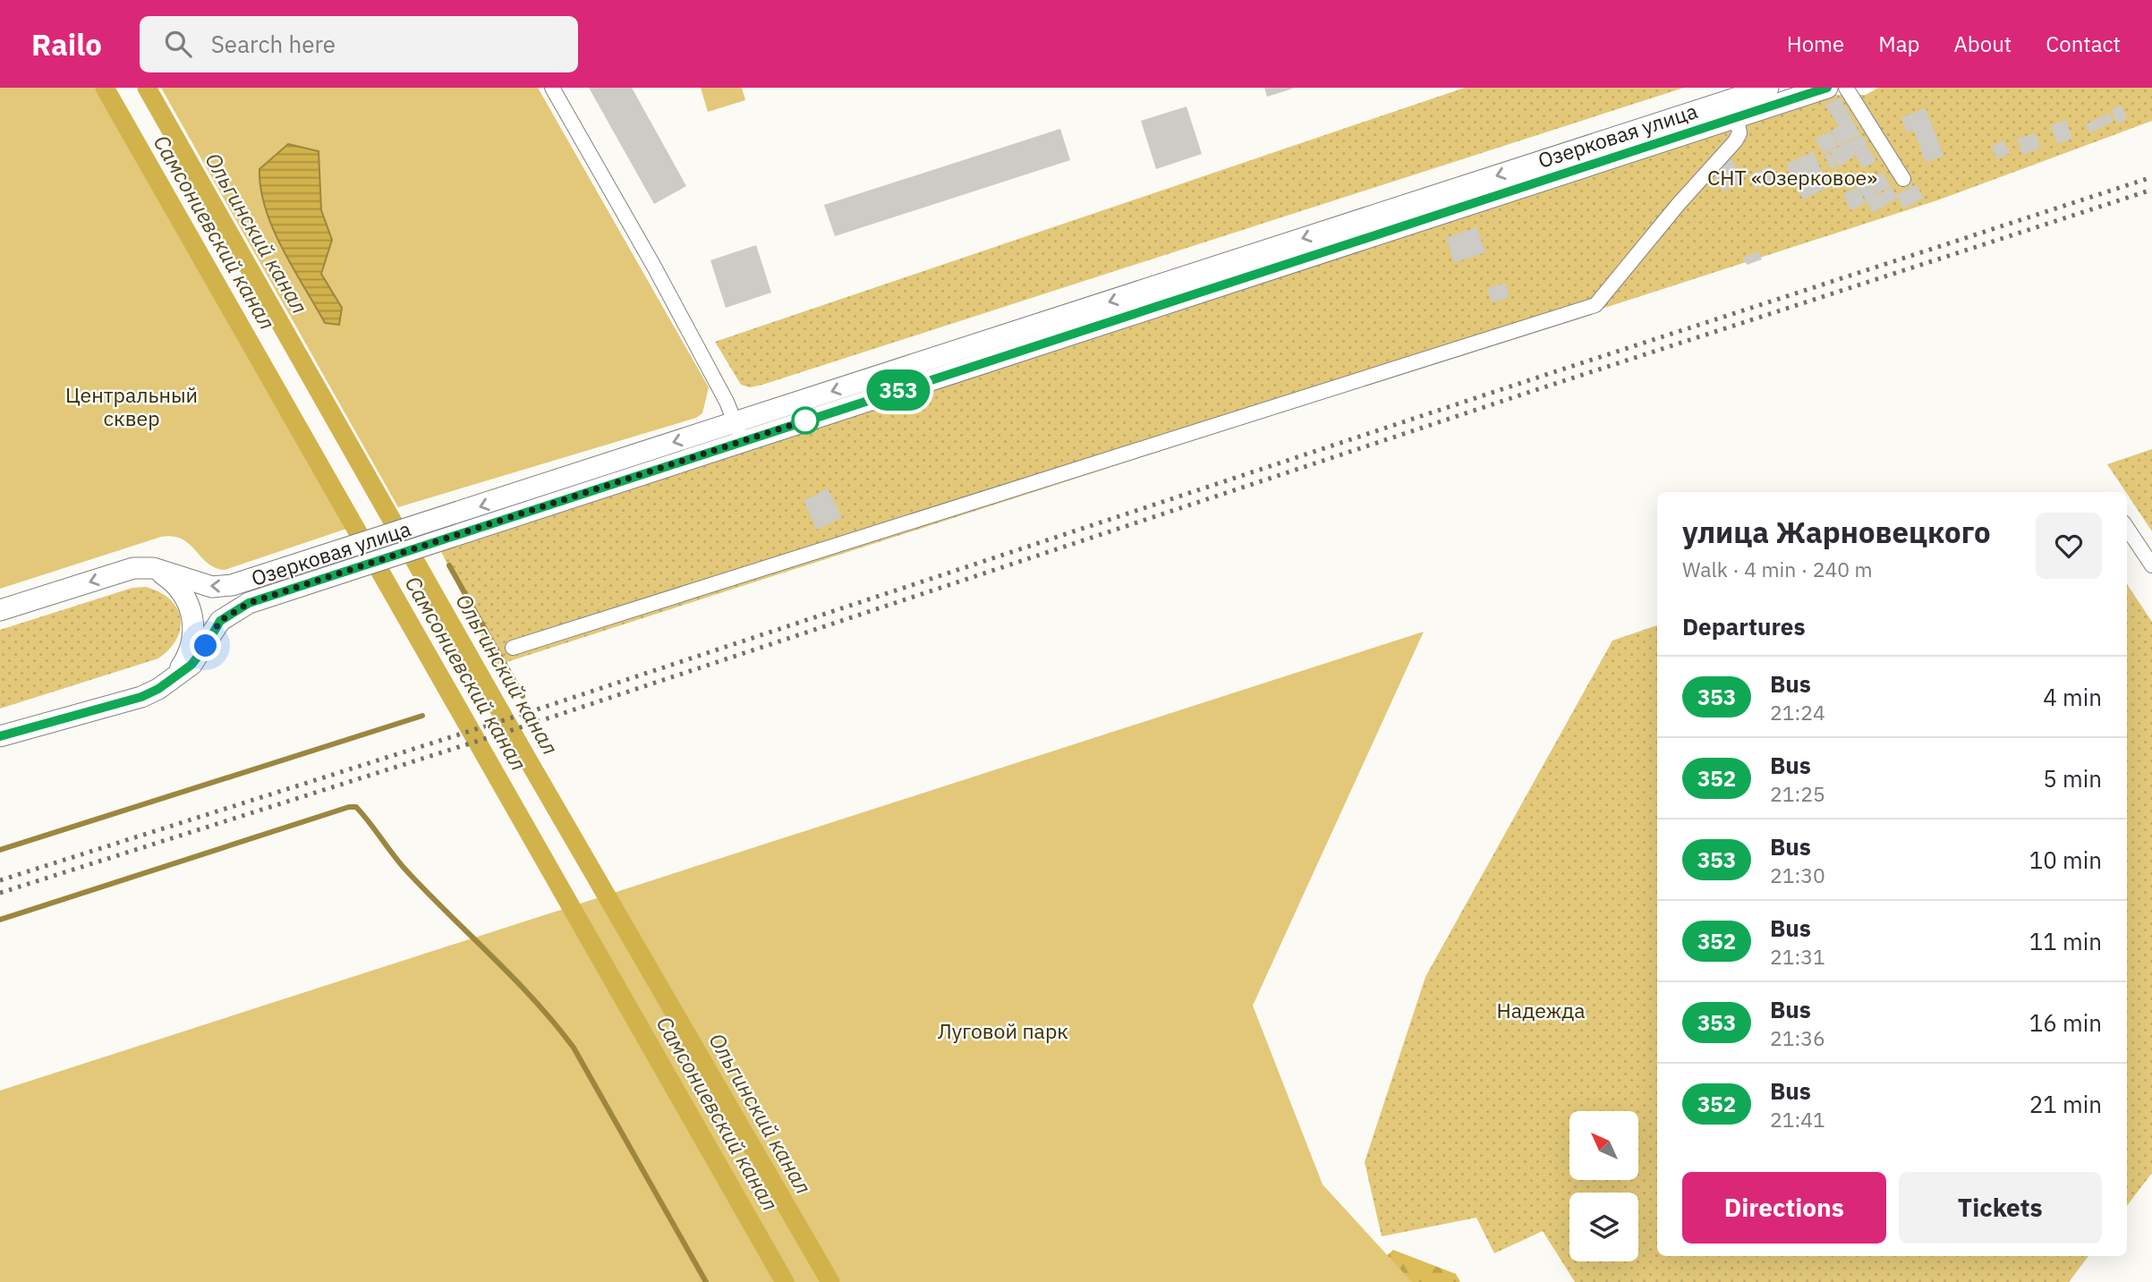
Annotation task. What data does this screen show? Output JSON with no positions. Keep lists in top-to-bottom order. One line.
{"streets":{"street":["Озерковая улица"]},"water":["Самсониевский канал","Ольгинский канал"],"parks":["СНТ «Озерковое»","Центральный сквер","Надежда","Луговой парк"],"lines":["bus line 353"],"north":"top left","page":{"header":"Railo","search":"Search here","nav":["Home","Map","About","Contact"],"on_map":"353","heading":[["улица Жарновецкого","Walk · 4 min · 240 m"],"Departures"],"list":[{"mark":"353","name":"Bus","note":"21:24","value":"4 min"},{"mark":"352","name":"Bus","note":"21:25","value":"5 min"},{"mark":"353","name":"Bus","note":"21:30","value":"10 min"},{"mark":"352","name":"Bus","note":"21:31","value":"11 min"},{"mark":"353","name":"Bus","note":"21:36","value":"16 min"},{"mark":"352","name":"Bus","note":"21:41","value":"21 min"}],"buttons":["Directions","Tickets"]}}
